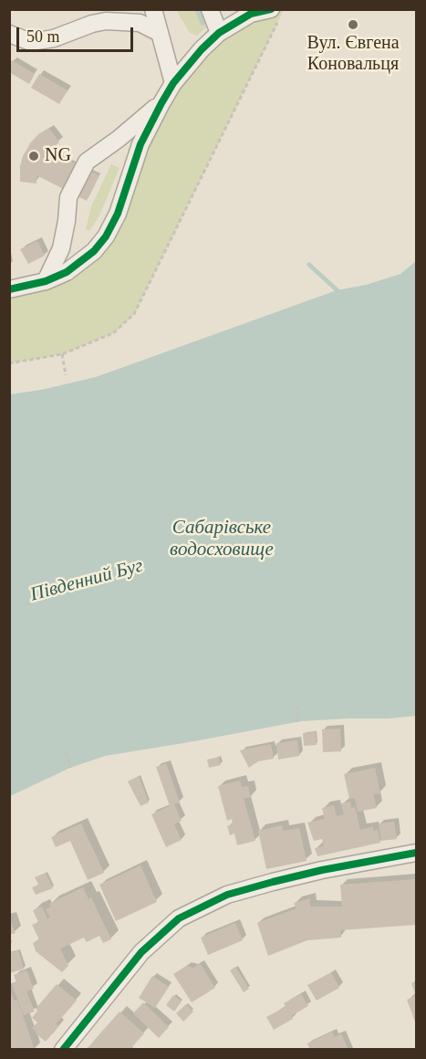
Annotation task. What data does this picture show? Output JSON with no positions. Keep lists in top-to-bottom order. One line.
{"water":["Сабарівське водосховище","Південний Буг"],"places":["Вул. Євгена Коновальця","NG"],"scale_bar":"50 m"}
